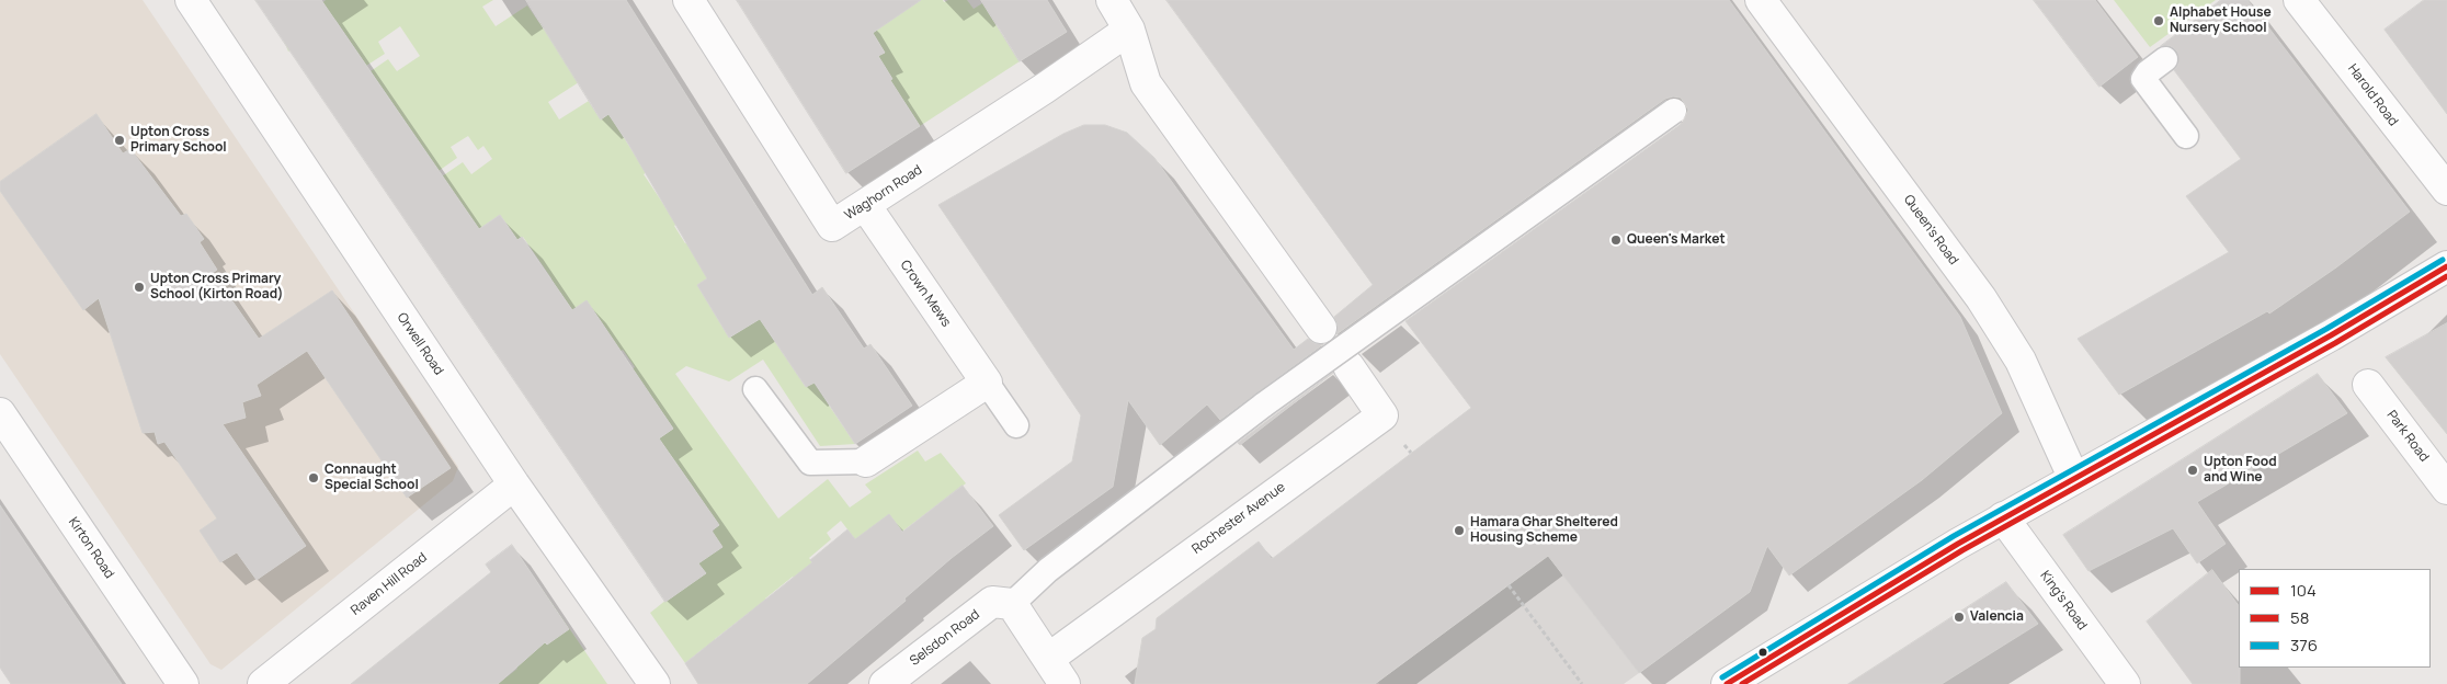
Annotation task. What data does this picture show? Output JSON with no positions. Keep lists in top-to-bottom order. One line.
{"streets":{"street":["Harold Road","Waghorn Road","Queen's Road","Crown Mews","Orwell Road","Park Road","Rochester Avenue","Kirton Road","Raven Hill Road","King's Road","Selsdon Road"]},"crossings":[["Waghorn Road","Crown Mews"],["Orwell Road","Raven Hill Road"]],"places":["Alphabet House Nursery School","Upton Cross Primary School","Queen's Market","Upton Cross Primary School (Kirton Road)","Upton Food and Wine","Connaught Special School","Hamara Ghar Sheltered Housing Scheme","Valencia"],"lines":["transit line 376","transit line 104","transit line 58"],"legend":["104","58","376"]}
